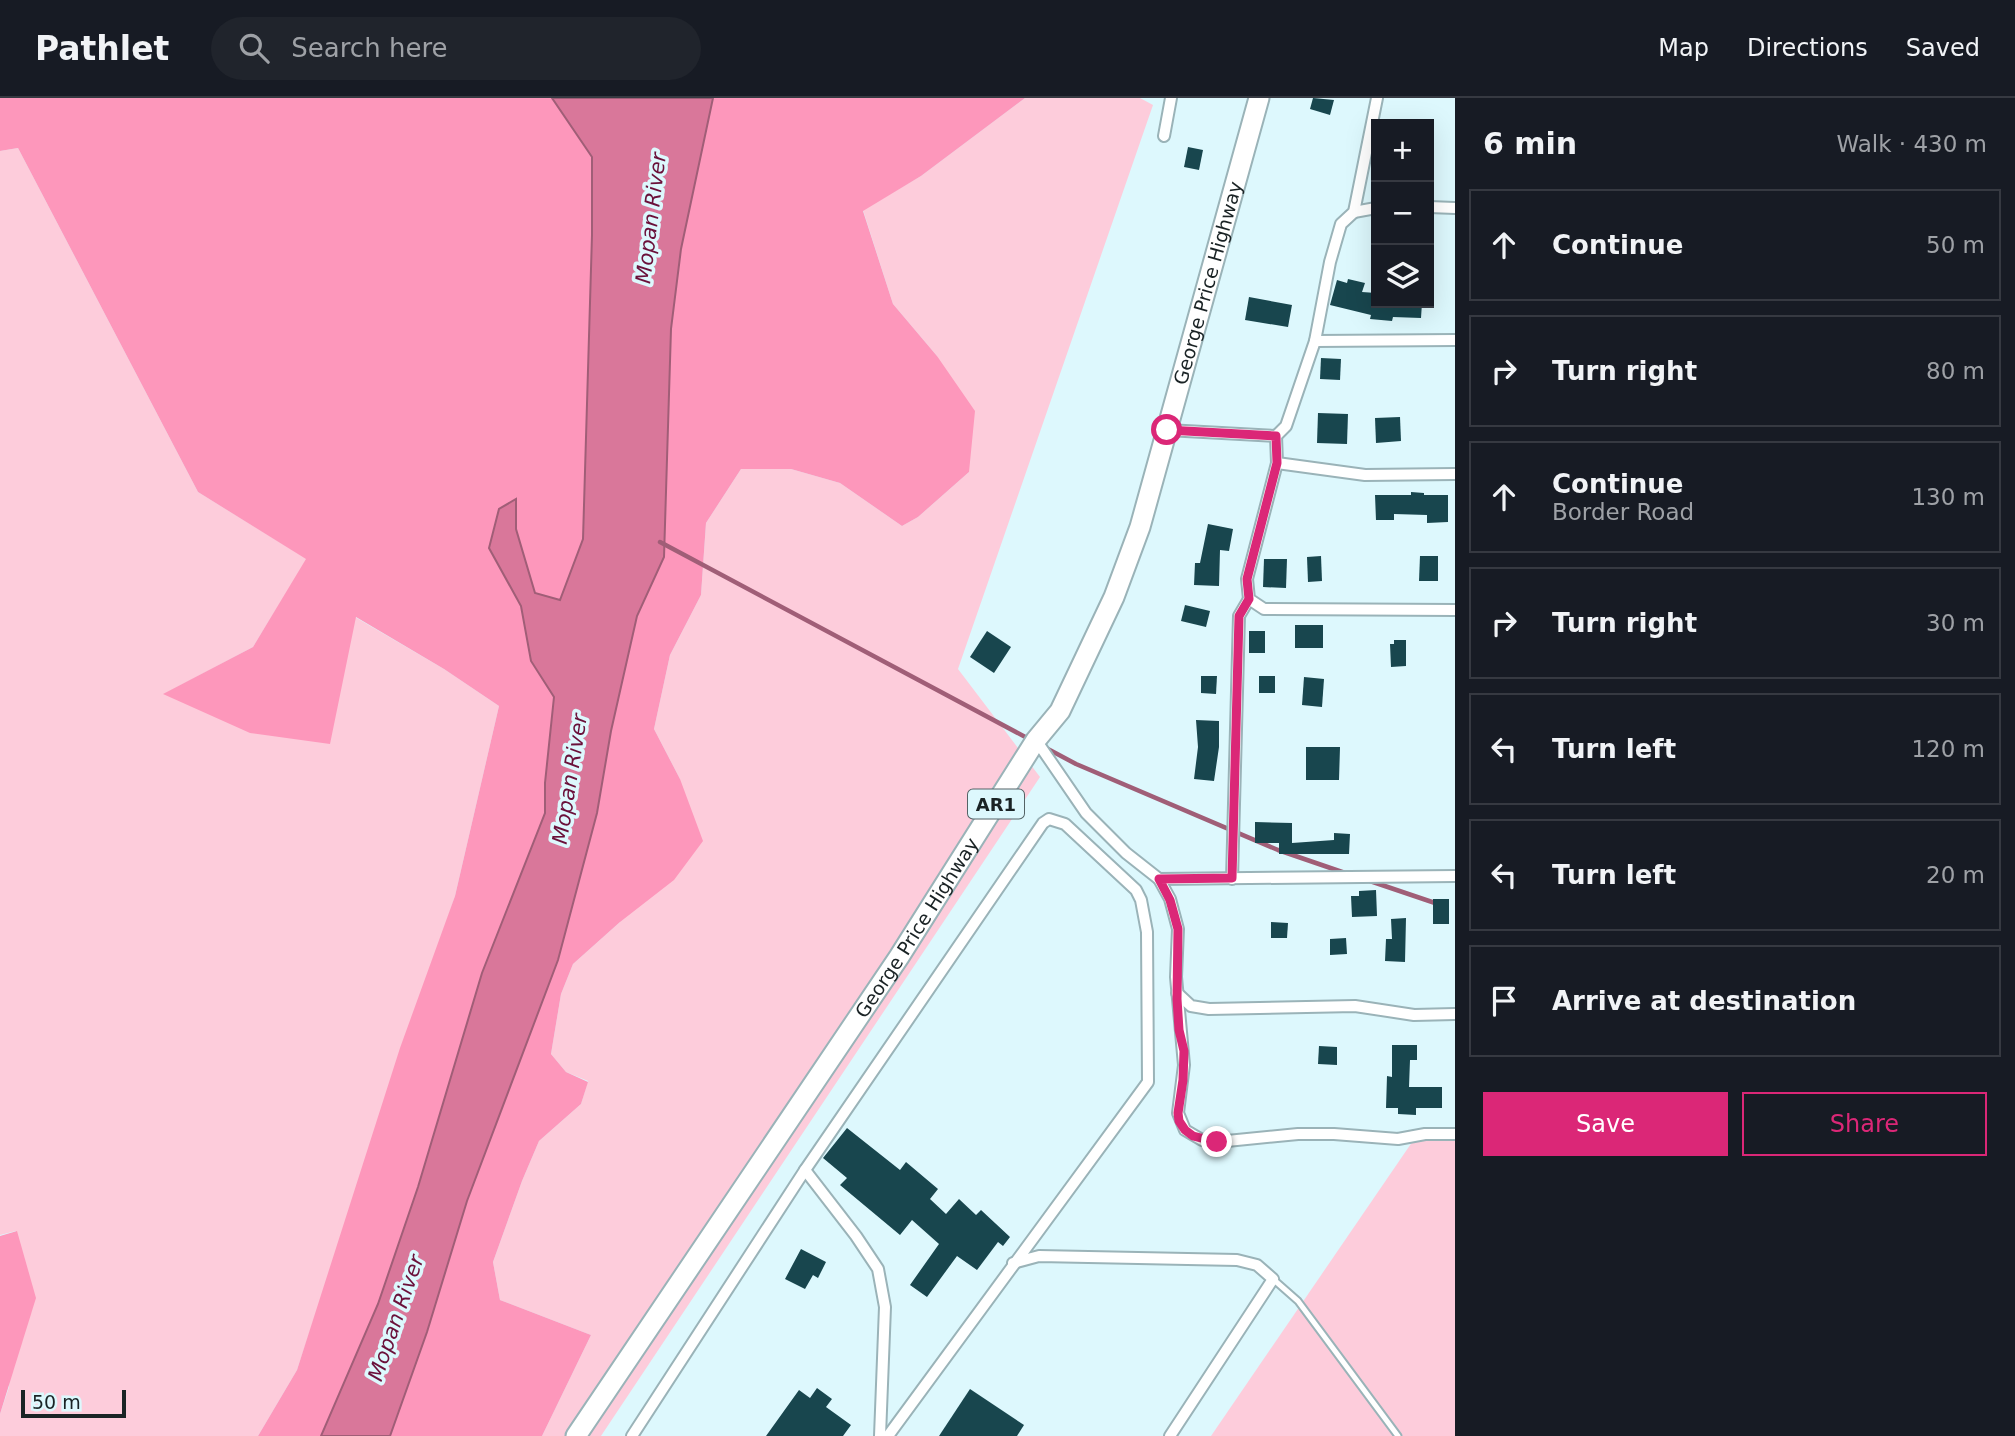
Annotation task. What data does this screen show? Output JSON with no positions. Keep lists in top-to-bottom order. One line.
{"streets":{"highway":["George Price Highway","AR1"]},"water":["Mopan River"],"scale_bar":"50 m","page":{"header":"Pathlet","search":"Search here","nav":["Map","Directions","Saved"],"heading":["6 min","Walk · 430 m"],"map_buttons":["+","−"],"list":[["Continue","50 m"],["Turn right","80 m"],["Continue","Border Road","130 m"],["Turn right","30 m"],["Turn left","120 m"],["Turn left","20 m"],"Arrive at destination"],"buttons":["Save","Share"],"scale":"50 m"}}
